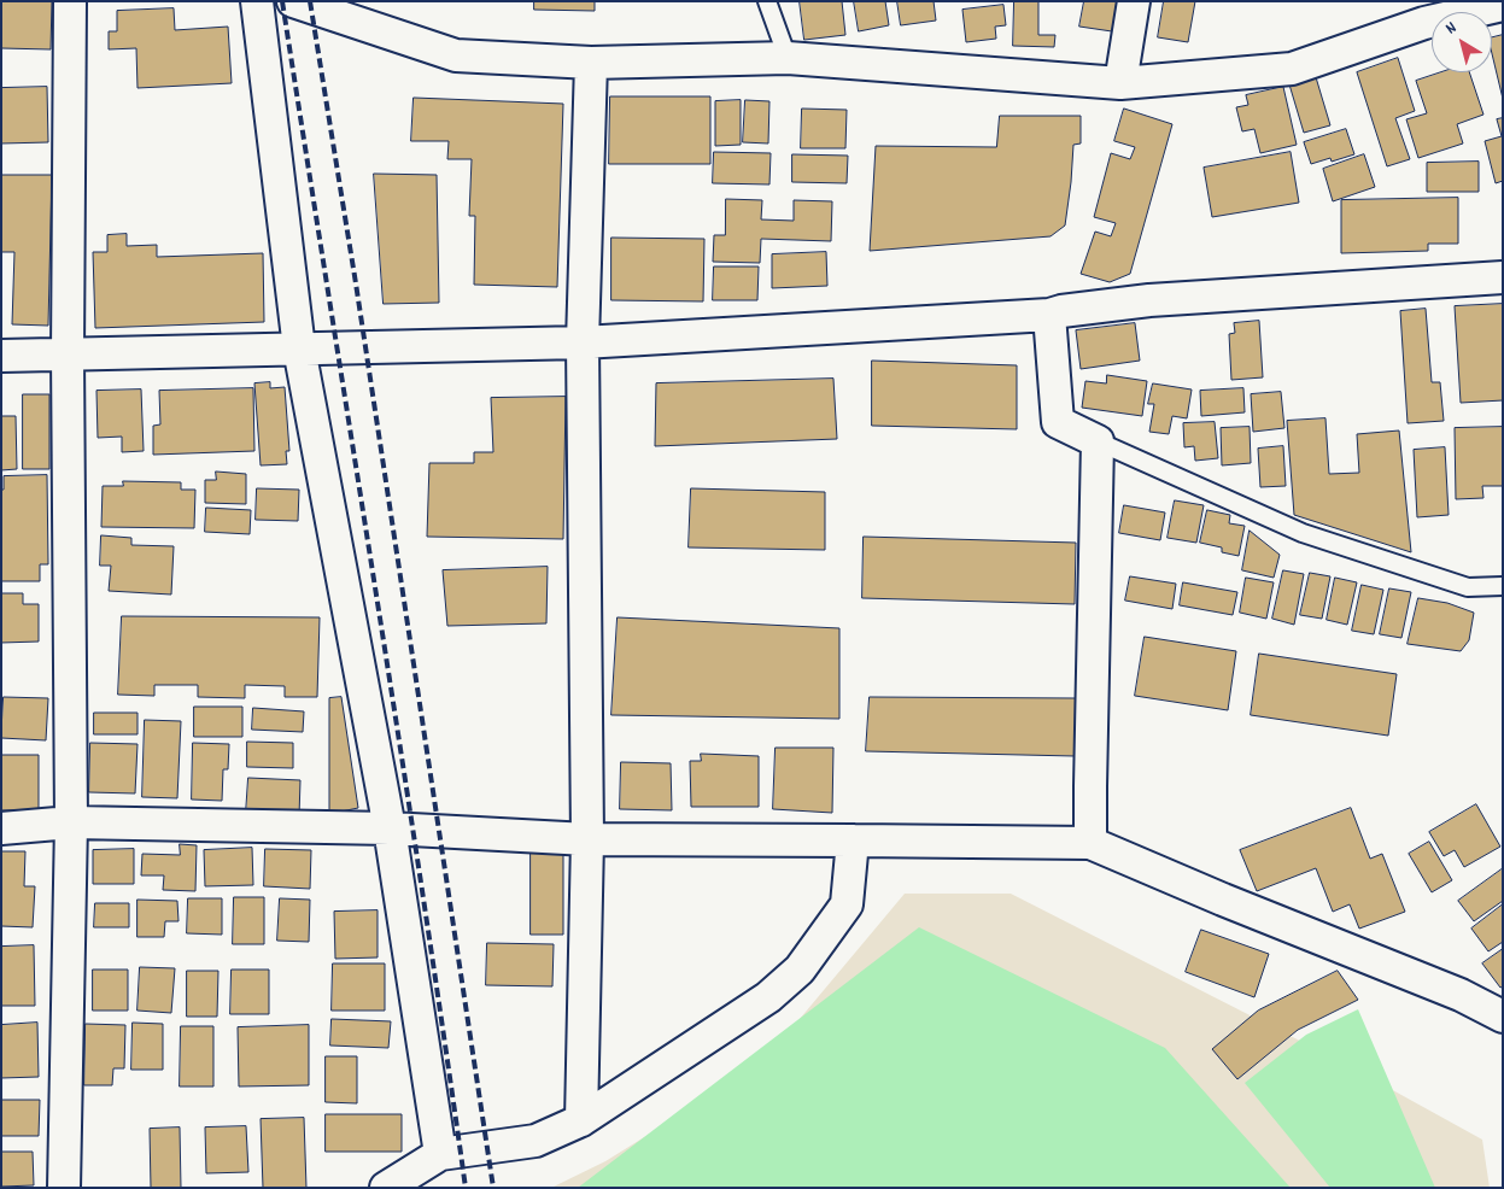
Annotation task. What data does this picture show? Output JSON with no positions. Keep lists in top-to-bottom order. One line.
{"north":"top left"}
